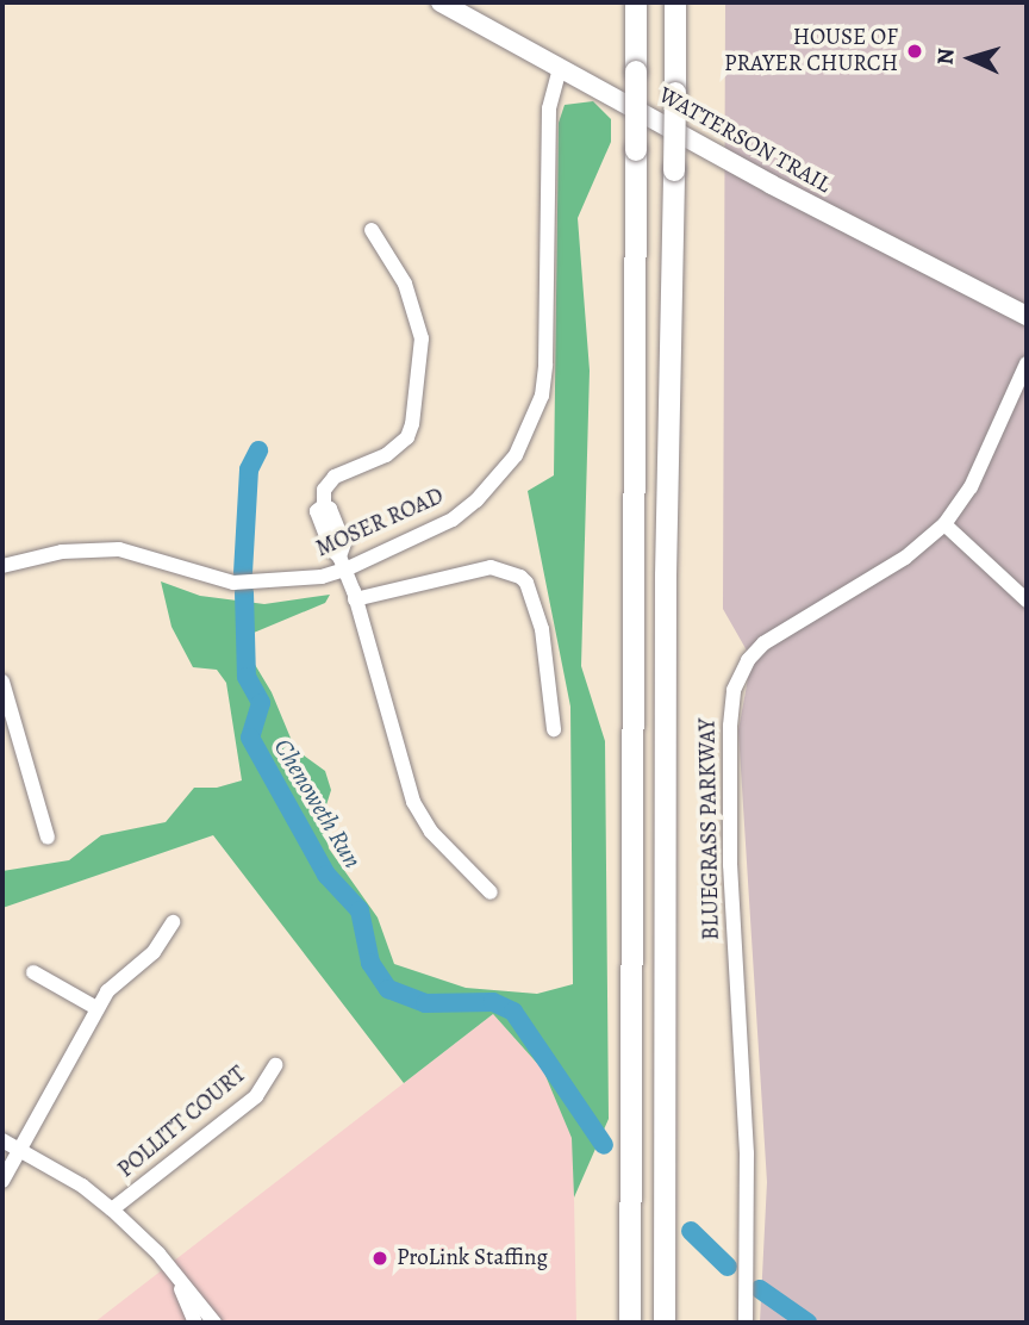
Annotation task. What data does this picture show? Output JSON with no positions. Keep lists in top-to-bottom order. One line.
{"streets":{"main road":["WATTERSON TRAIL"],"street":["MOSER ROAD","BLUEGRASS PARKWAY","POLLITT COURT"]},"crossings":[["WATTERSON TRAIL","MOSER ROAD"]],"water":["Chenoweth Run"],"places":["HOUSE OF PRAYER CHURCH","ProLink Staffing"],"north":"left"}
